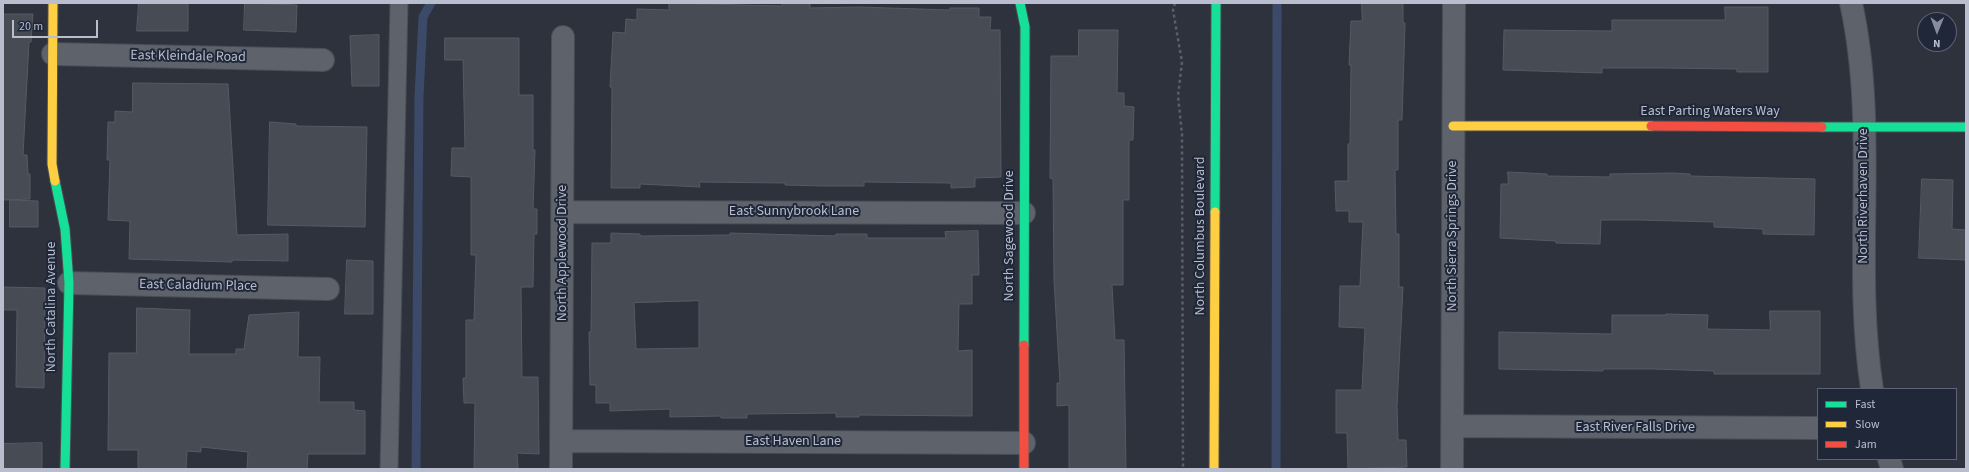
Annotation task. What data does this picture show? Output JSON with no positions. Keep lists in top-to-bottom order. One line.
{"streets":{"street":["East Kleindale Road","East Parting Waters Way","North Riverhaven Drive","East Sunnybrook Lane","North Sagewood Drive","North Columbus Boulevard","North Sierra Springs Drive","North Applewood Drive","East Caladium Place","North Catalina Avenue","East River Falls Drive","East Haven Lane"]},"crossings":[["East Kleindale Road","North Catalina Avenue"],["East Parting Waters Way","North Riverhaven Drive"],["East Parting Waters Way","North Sierra Springs Drive"],["East Sunnybrook Lane","North Sagewood Drive"],["East Sunnybrook Lane","North Applewood Drive"],["North Sagewood Drive","East Haven Lane"],["North Sierra Springs Drive","East River Falls Drive"],["North Applewood Drive","East Haven Lane"],["East Caladium Place","North Catalina Avenue"]],"legend":["Fast","Slow","Jam"],"scale_bar":"20 m","north":"bottom"}
